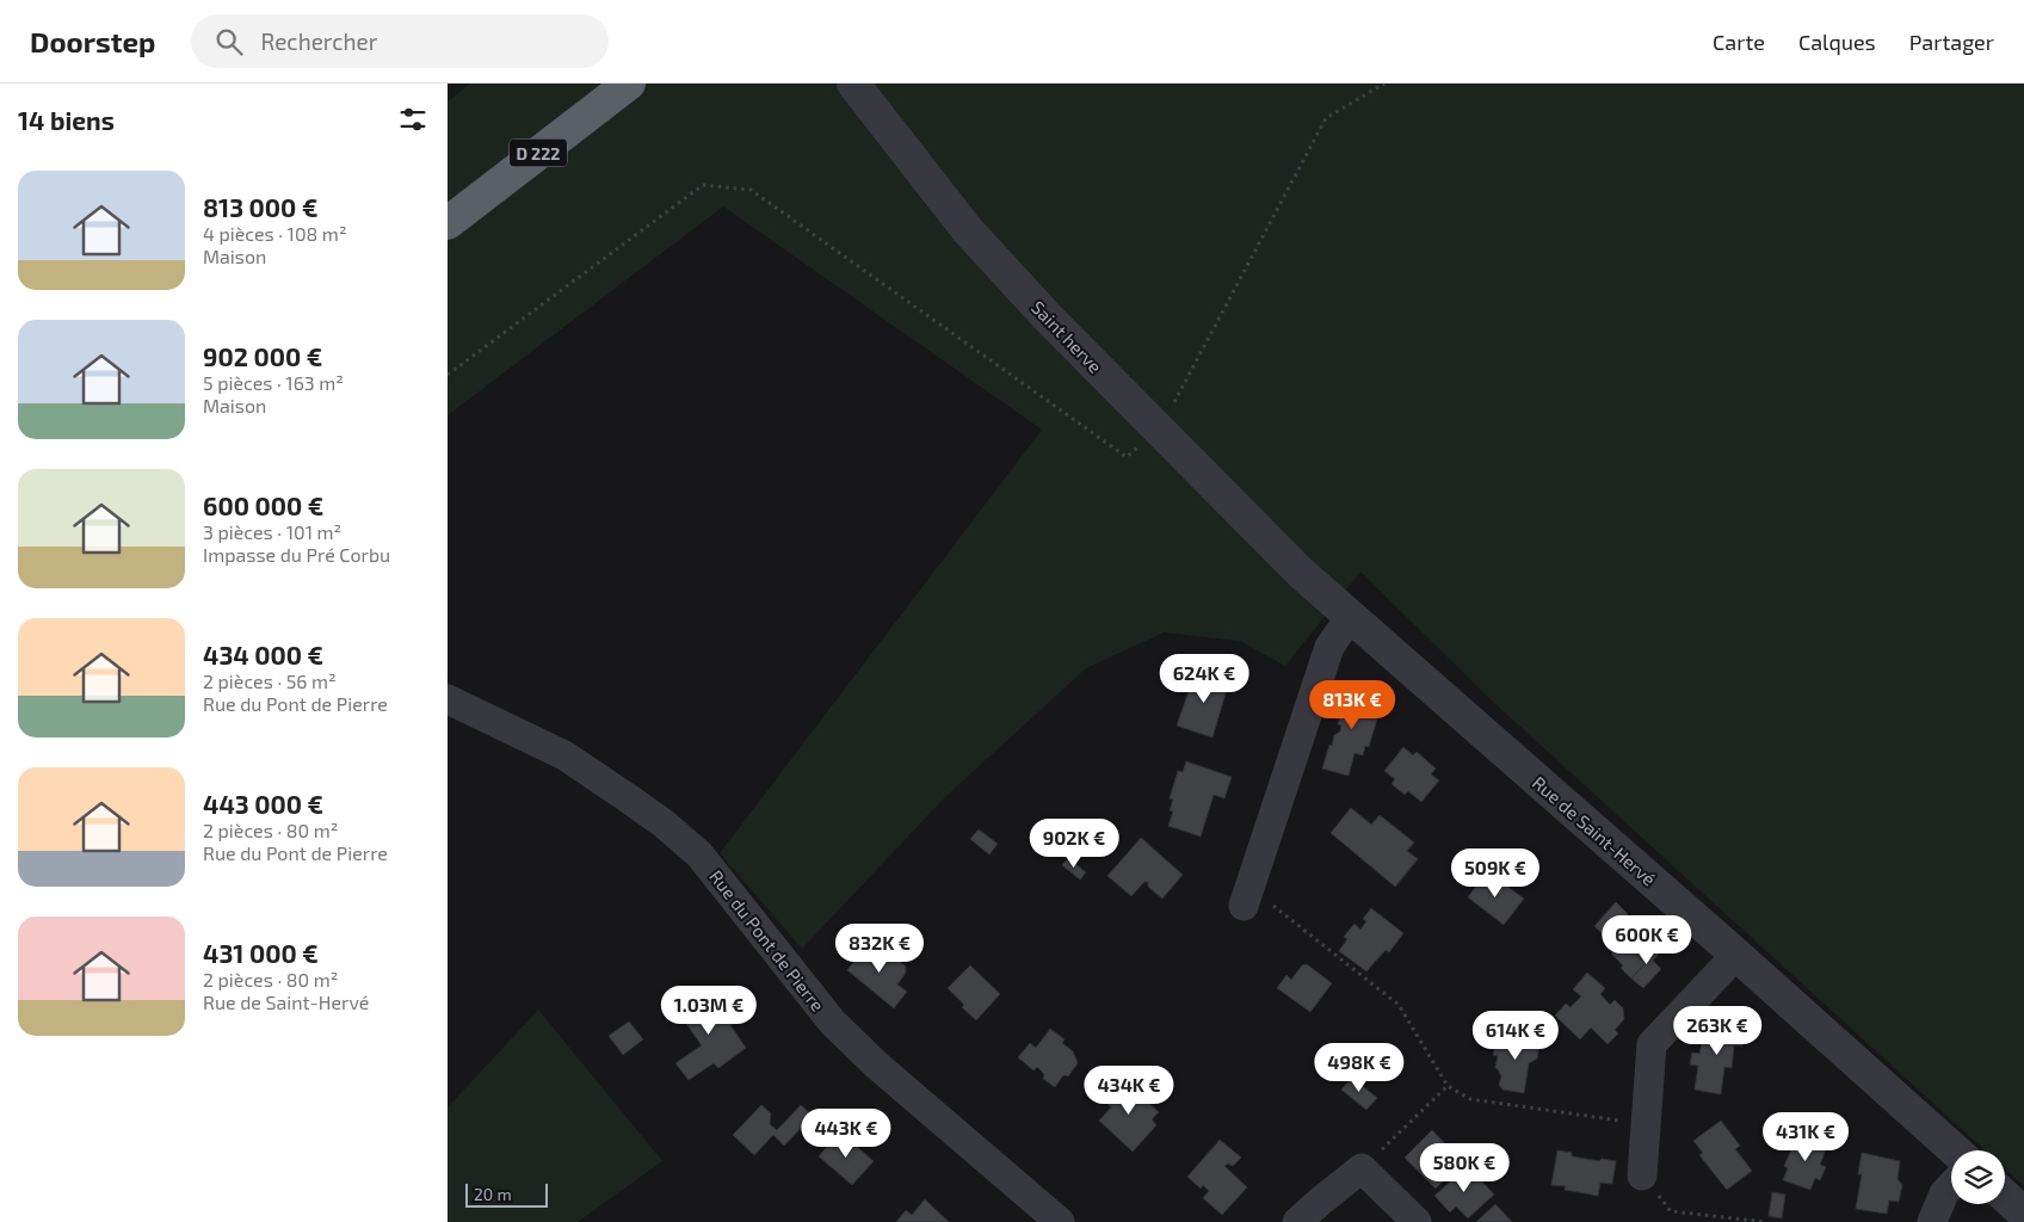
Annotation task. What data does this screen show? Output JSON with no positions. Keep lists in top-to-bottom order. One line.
{"streets":{"highway":["D 222"],"street":["Saint herve","Rue de Saint-Hervé","Rue du Pont de Pierre"]},"crossings":[["Saint herve","Rue de Saint-Hervé"]],"scale_bar":"20 m","page":{"header":"Doorstep","search":"Rechercher","nav":["Carte","Calques","Partager"],"heading":"14 biens","list":[{"name":"813 000 €","note":"4 pièces · 108 m² · Maison"},{"name":"902 000 €","note":"5 pièces · 163 m² · Maison"},{"name":"600 000 €","note":"3 pièces · 101 m² · Impasse du Pré Corbu"},{"name":"434 000 €","note":"2 pièces · 56 m² · Rue du Pont de Pierre"},{"name":"443 000 €","note":"2 pièces · 80 m² · Rue du Pont de Pierre"},{"name":"431 000 €","note":"2 pièces · 80 m² · Rue de Saint-Hervé"}],"price":["624K €","813K €","902K €","509K €","600K €","832K €","1.03M €","263K €","614K €","498K €","434K €","443K €","431K €","580K €"],"scale":"20 m"}}
